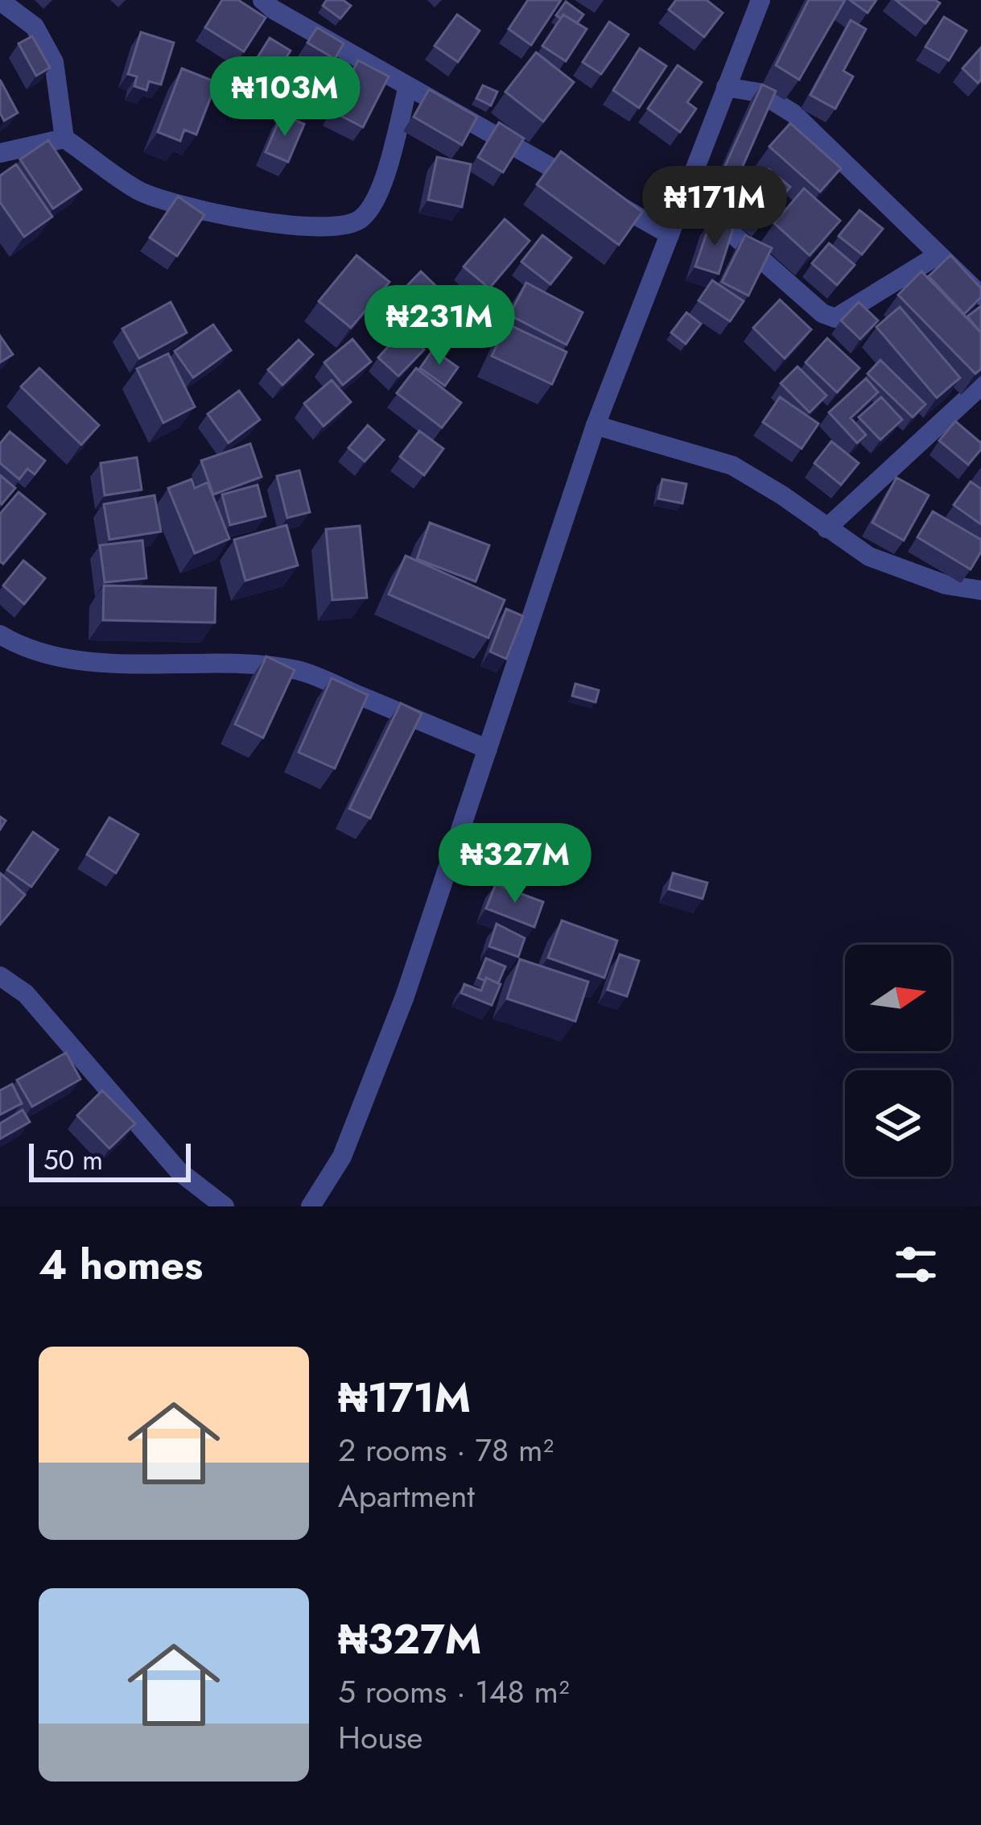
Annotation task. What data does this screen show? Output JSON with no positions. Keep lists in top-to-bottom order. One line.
{"scale_bar":"50 m","north":"right","page":{"price":["₦103M","₦171M","₦231M","₦327M"],"scale":"50 m","heading":"4 homes","list":[{"name":"₦171M","note":"2 rooms · 78 m² · Apartment"},{"name":"₦327M","note":"5 rooms · 148 m² · House"}]}}
